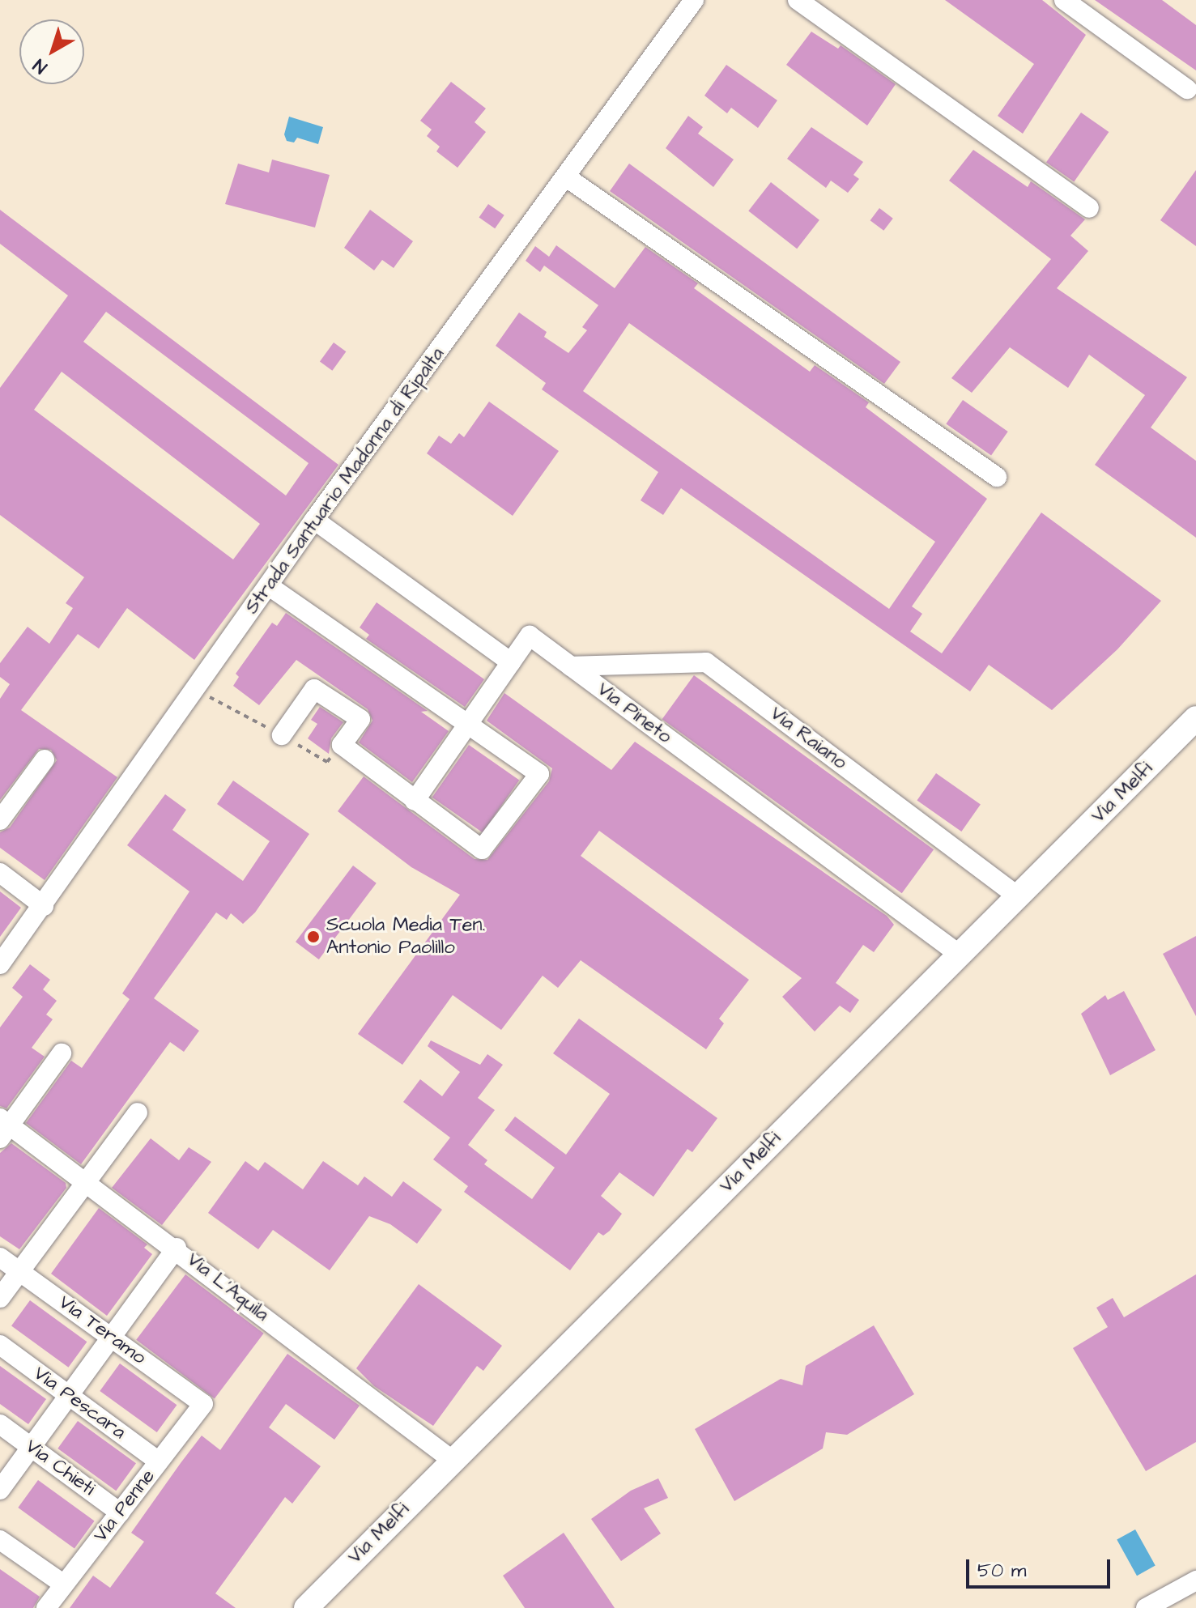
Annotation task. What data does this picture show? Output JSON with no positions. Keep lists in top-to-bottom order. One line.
{"streets":{"main road":["Via Melfi"],"street":["Strada Santuario Madonna di Ripalta","Via Pineto","Via Raiano","Via L'Aquila","Via Teramo","Via Pescara","Via Chieti","Via Penne"]},"crossings":[["Via Pineto","Via Raiano"],["Via Pineto","Via Melfi"],["Via Raiano","Via Melfi"],["Via Melfi","Via L'Aquila"],["Via Teramo","Via Penne"],["Via Pescara","Via Penne"],["Via Chieti","Via Penne"]],"places":["Scuola Media Ten. Antonio Paolillo"],"scale_bar":"50 m","north":"bottom left"}
